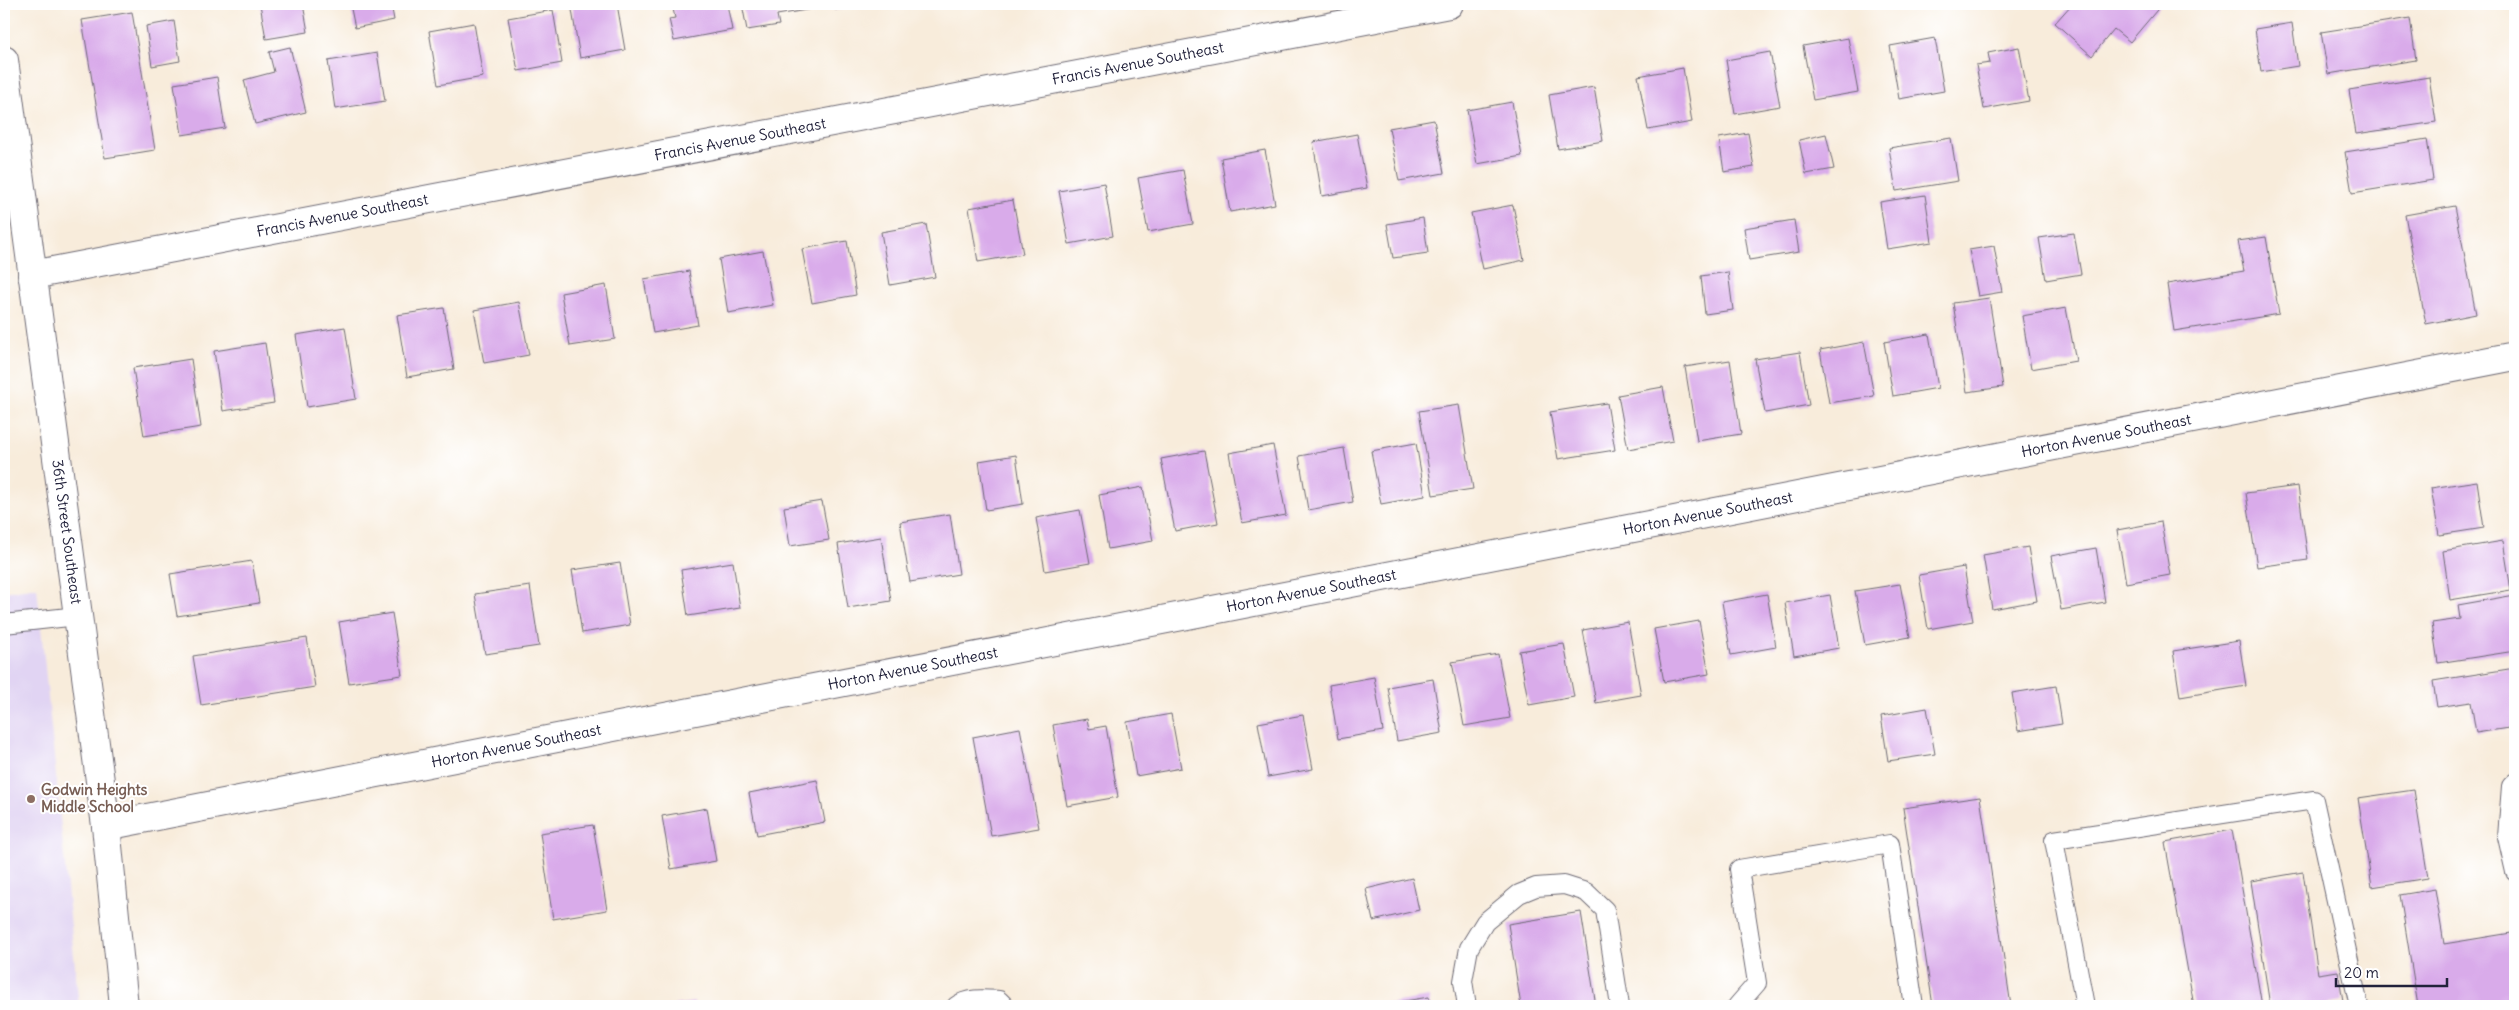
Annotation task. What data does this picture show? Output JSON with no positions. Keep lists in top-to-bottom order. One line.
{"streets":{"street":["Francis Avenue Southeast","Horton Avenue Southeast","36th Street Southeast"]},"crossings":[["Francis Avenue Southeast","36th Street Southeast"],["Horton Avenue Southeast","36th Street Southeast"]],"places":["Godwin Heights Middle School"],"scale_bar":"20 m"}
